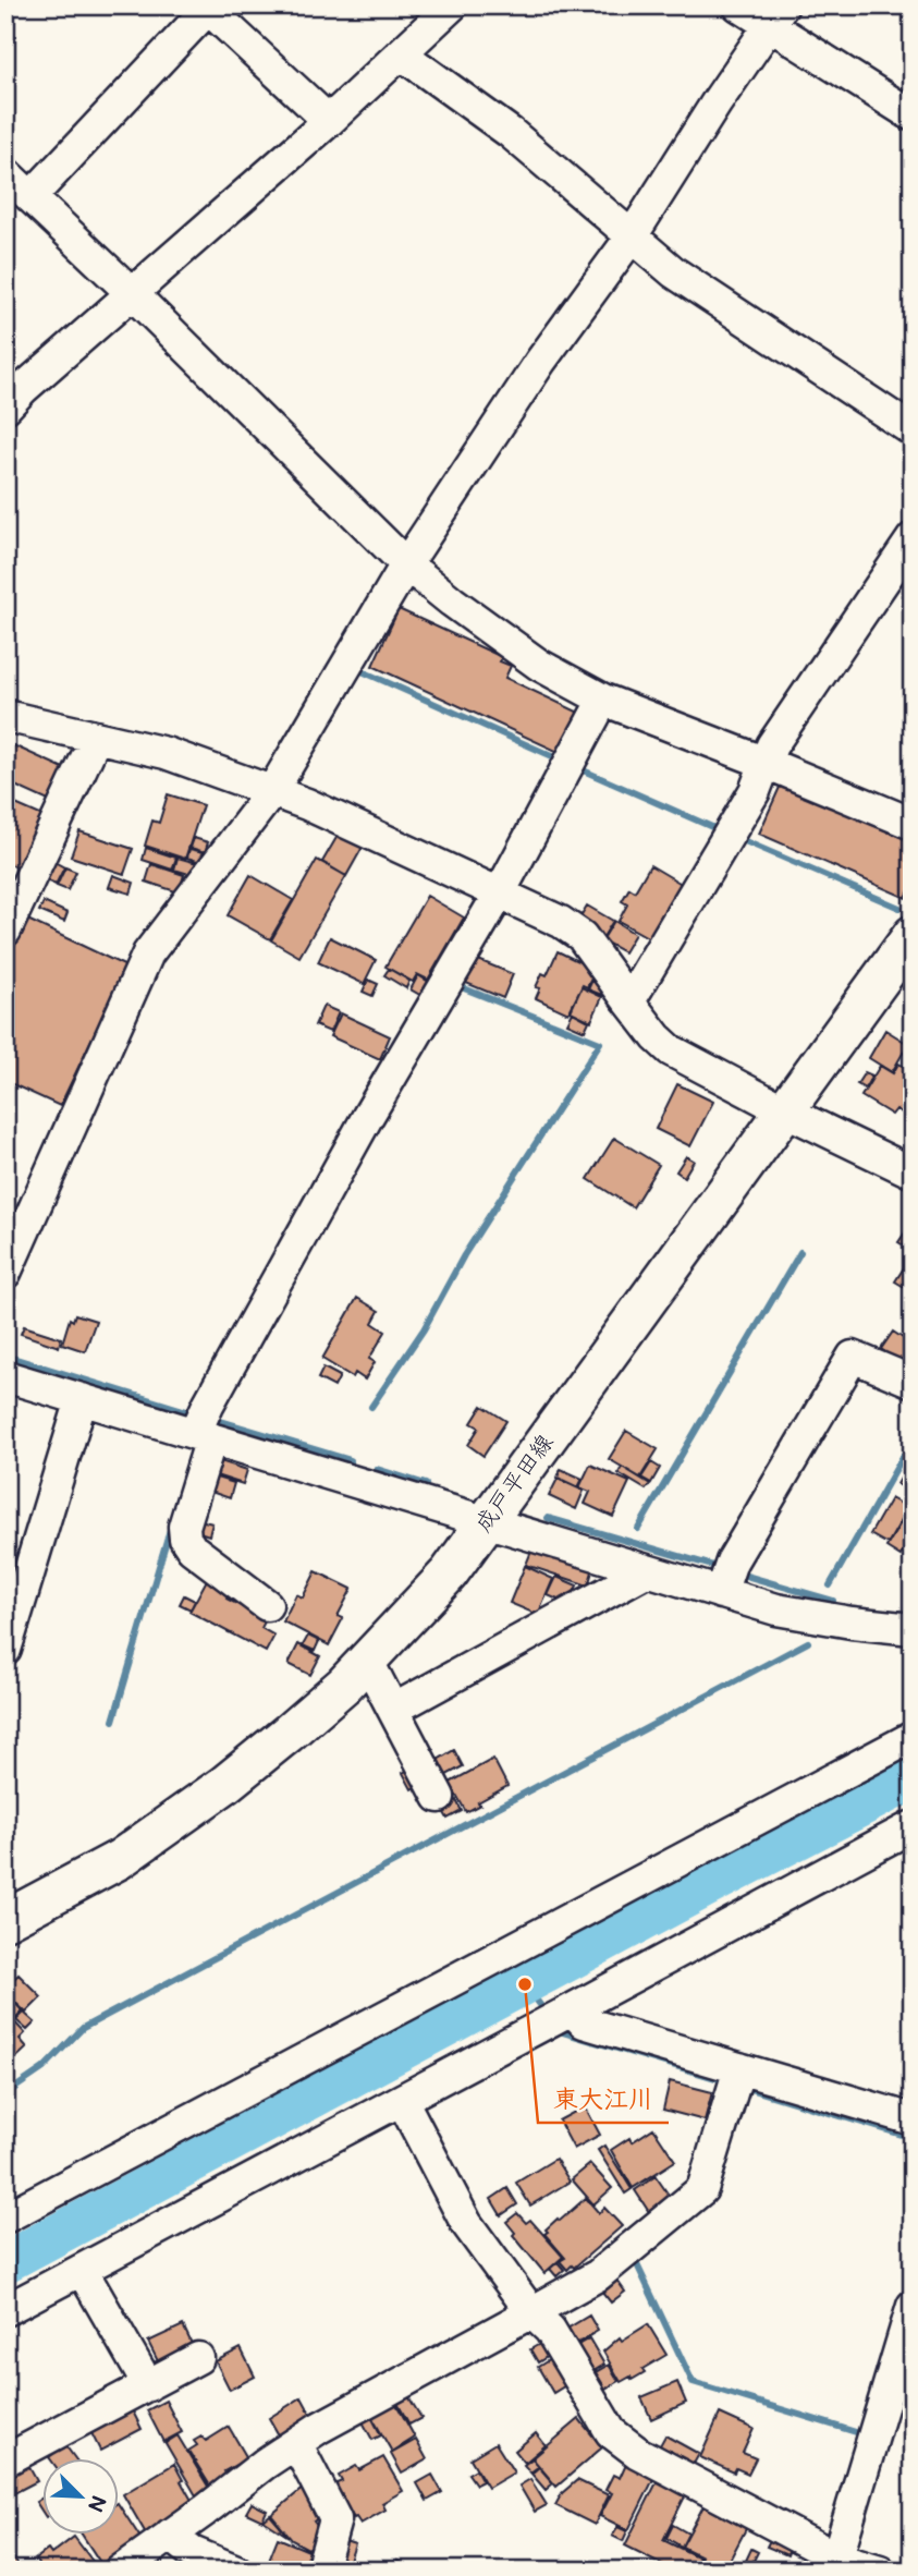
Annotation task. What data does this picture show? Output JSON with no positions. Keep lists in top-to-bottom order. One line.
{"streets":{"main road":["成戸平田線"]},"places":["東大江川"],"north":"bottom right"}
